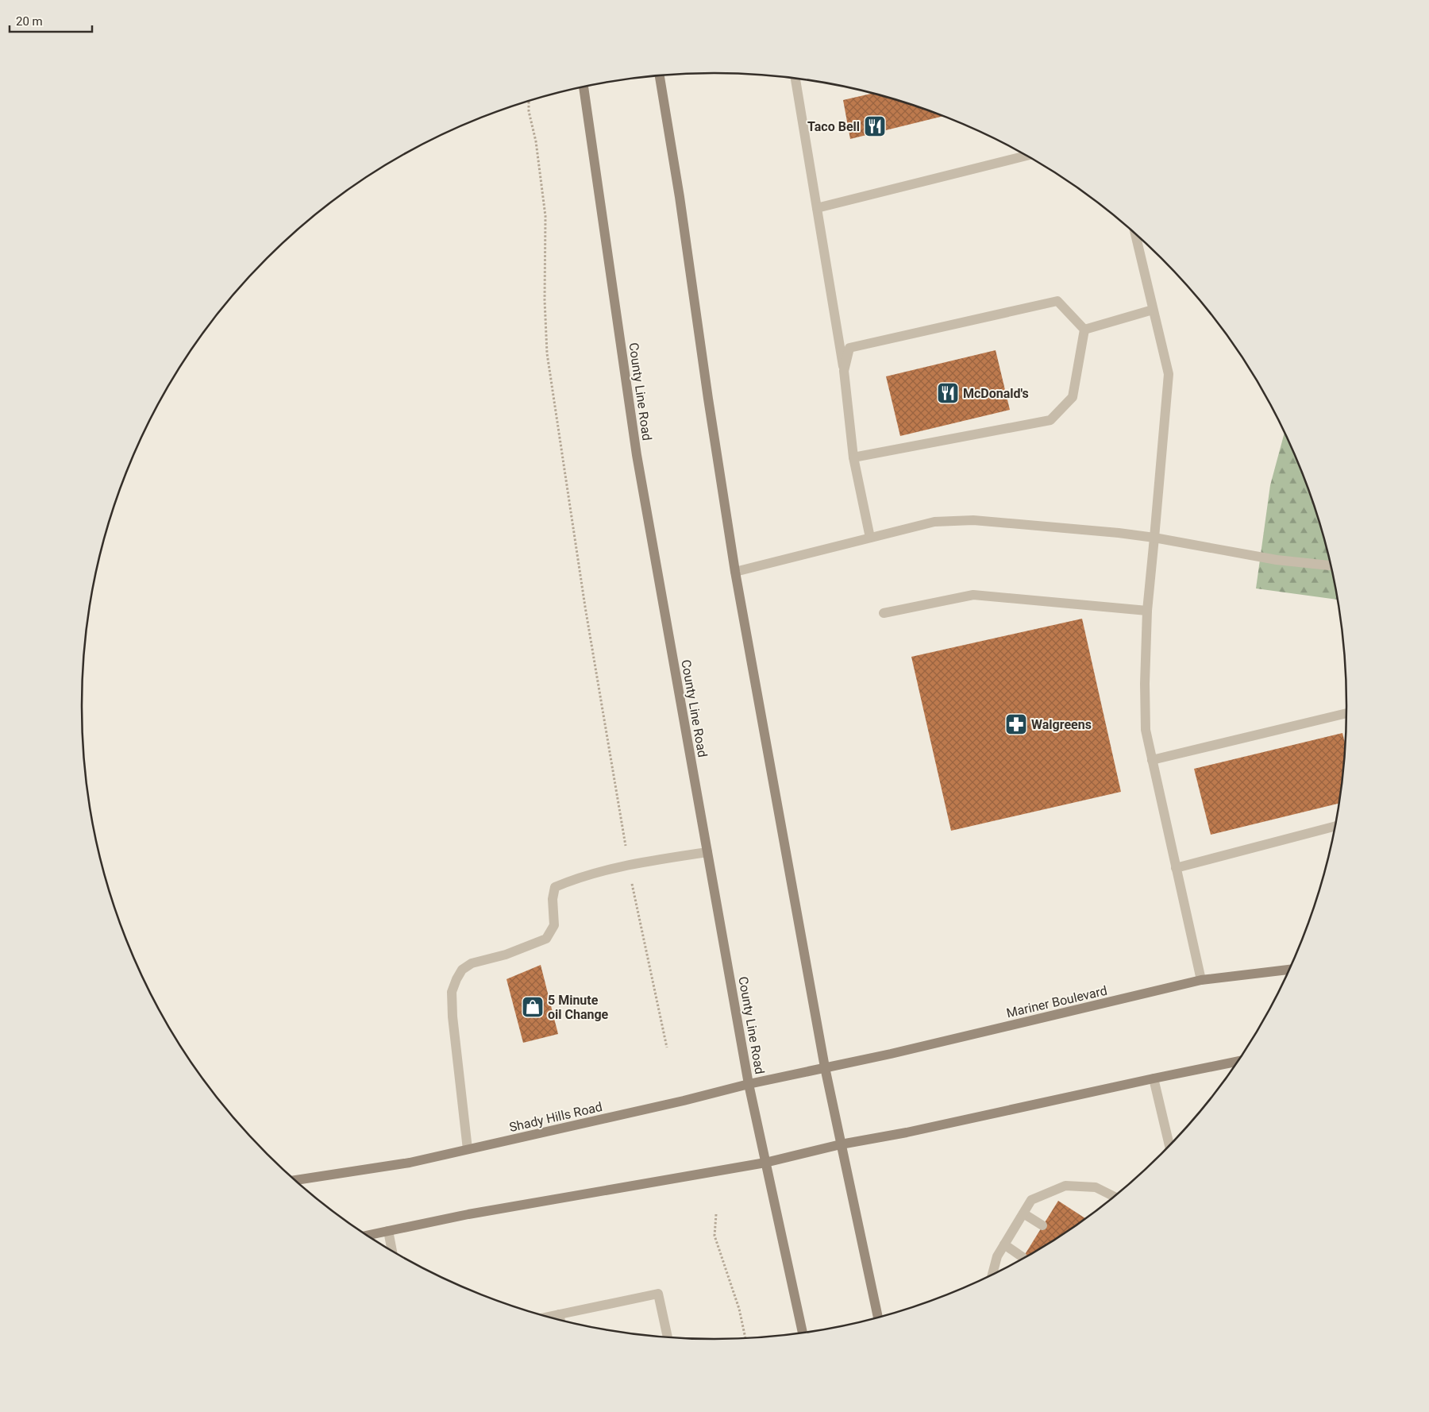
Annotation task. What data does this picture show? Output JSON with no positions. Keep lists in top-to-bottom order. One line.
{"streets":{"main road":["County Line Road","Mariner Boulevard","Shady Hills Road"]},"crossings":[["County Line Road","Shady Hills Road"],["Mariner Boulevard","Shady Hills Road"]],"places":{"restaurant":["Taco Bell","McDonald's"],"pharmacy":["Walgreens"],"shop":["5 Minute oil Change"]},"scale_bar":"20 m"}
